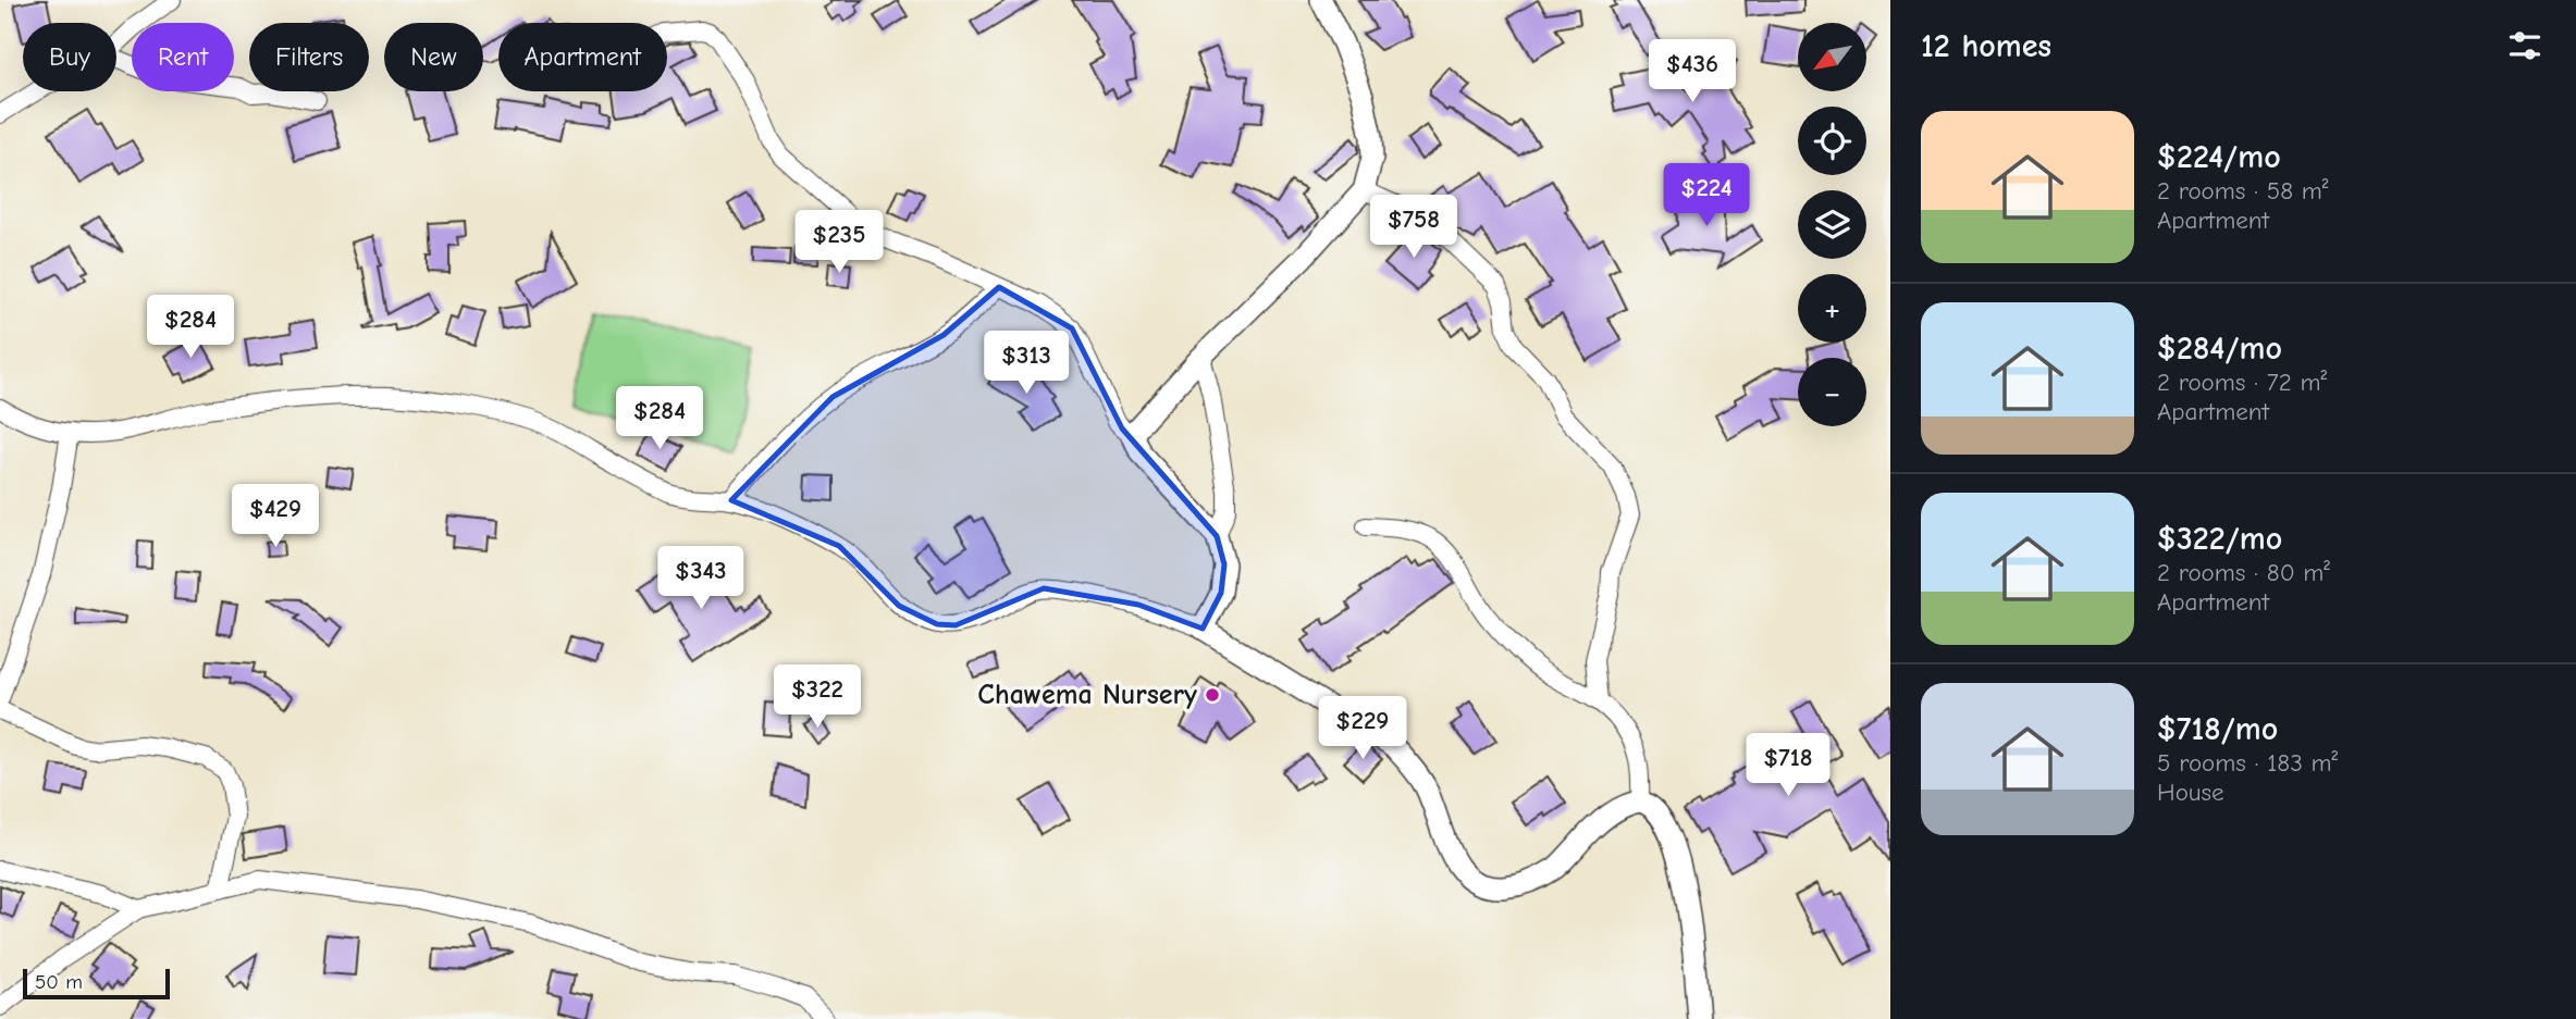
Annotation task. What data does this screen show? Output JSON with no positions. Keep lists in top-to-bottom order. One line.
{"places":["Chawema Nursery"],"scale_bar":"50 m","north":"bottom left","page":{"heading":"12 homes","map_buttons":["+","−"],"chip":["Buy","Rent","Filters","New","Apartment"],"price":["$436","$224","$758","$235","$284","$313","$284","$429","$343","$322","$229","$718"],"list":[{"name":"$224/mo","note":"2 rooms · 58 m² · Apartment"},{"name":"$284/mo","note":"2 rooms · 72 m² · Apartment"},{"name":"$322/mo","note":"2 rooms · 80 m² · Apartment"},{"name":"$718/mo","note":"5 rooms · 183 m² · House"}],"scale":"50 m"}}
